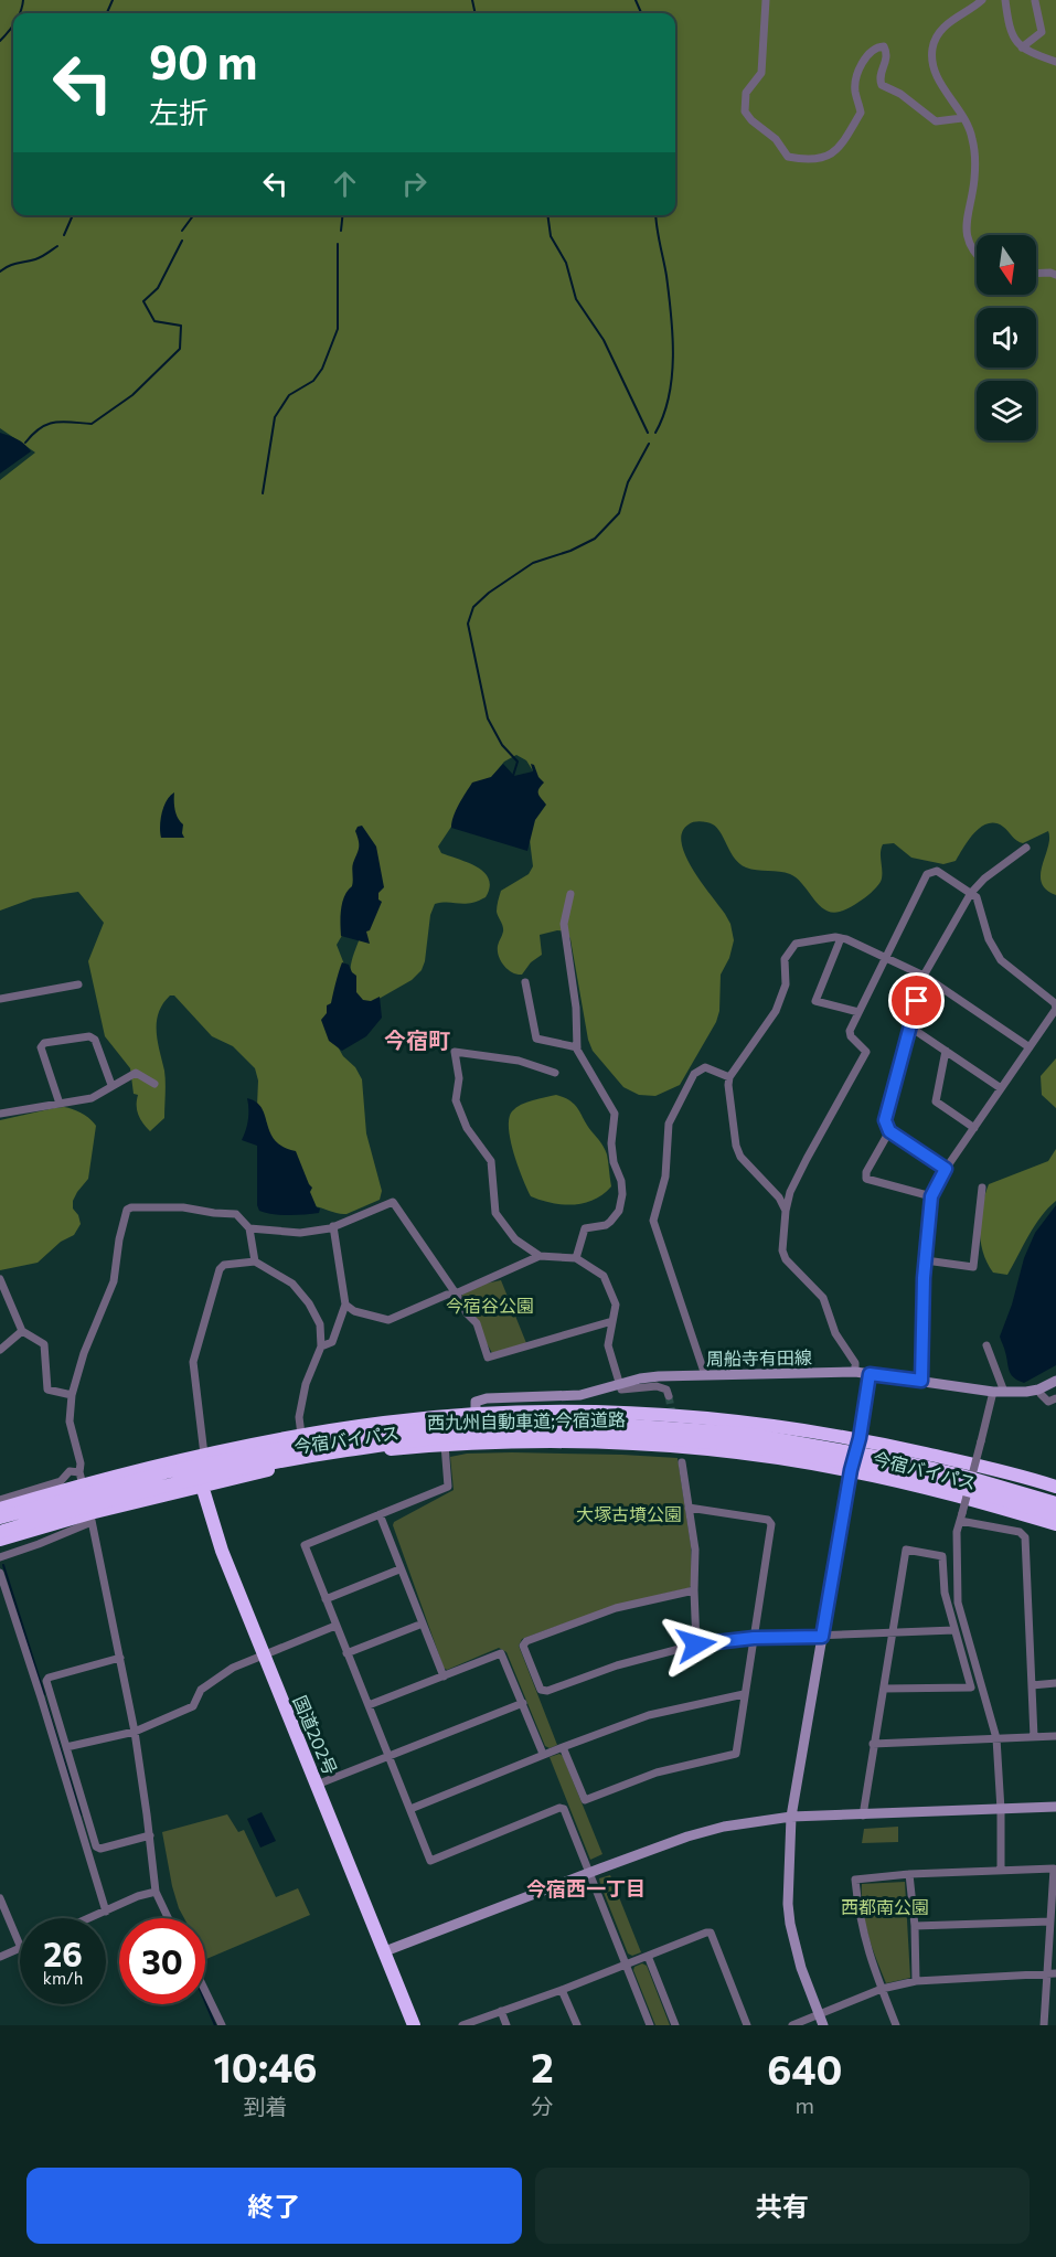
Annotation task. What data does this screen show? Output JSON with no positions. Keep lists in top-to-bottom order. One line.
{"streets":{"highway":["西九州自動車道;今宿道路","今宿バイパス","国道202号"],"street":["周船寺有田線"]},"crossings":[["周船寺有田線","今宿バイパス"],["西九州自動車道;今宿道路","今宿バイパス"],["今宿バイパス","国道202号"]],"districts":["今宿町","今宿西一丁目"],"parks":["今宿谷公園","大塚古墳公園","西都南公園"],"north":"bottom","page":{"turn":["90 m","左折"],"speed":"26 km/h","limit":"30","eta":["10:46","到着","2","分","640","m"],"buttons":["終了","共有"]}}
